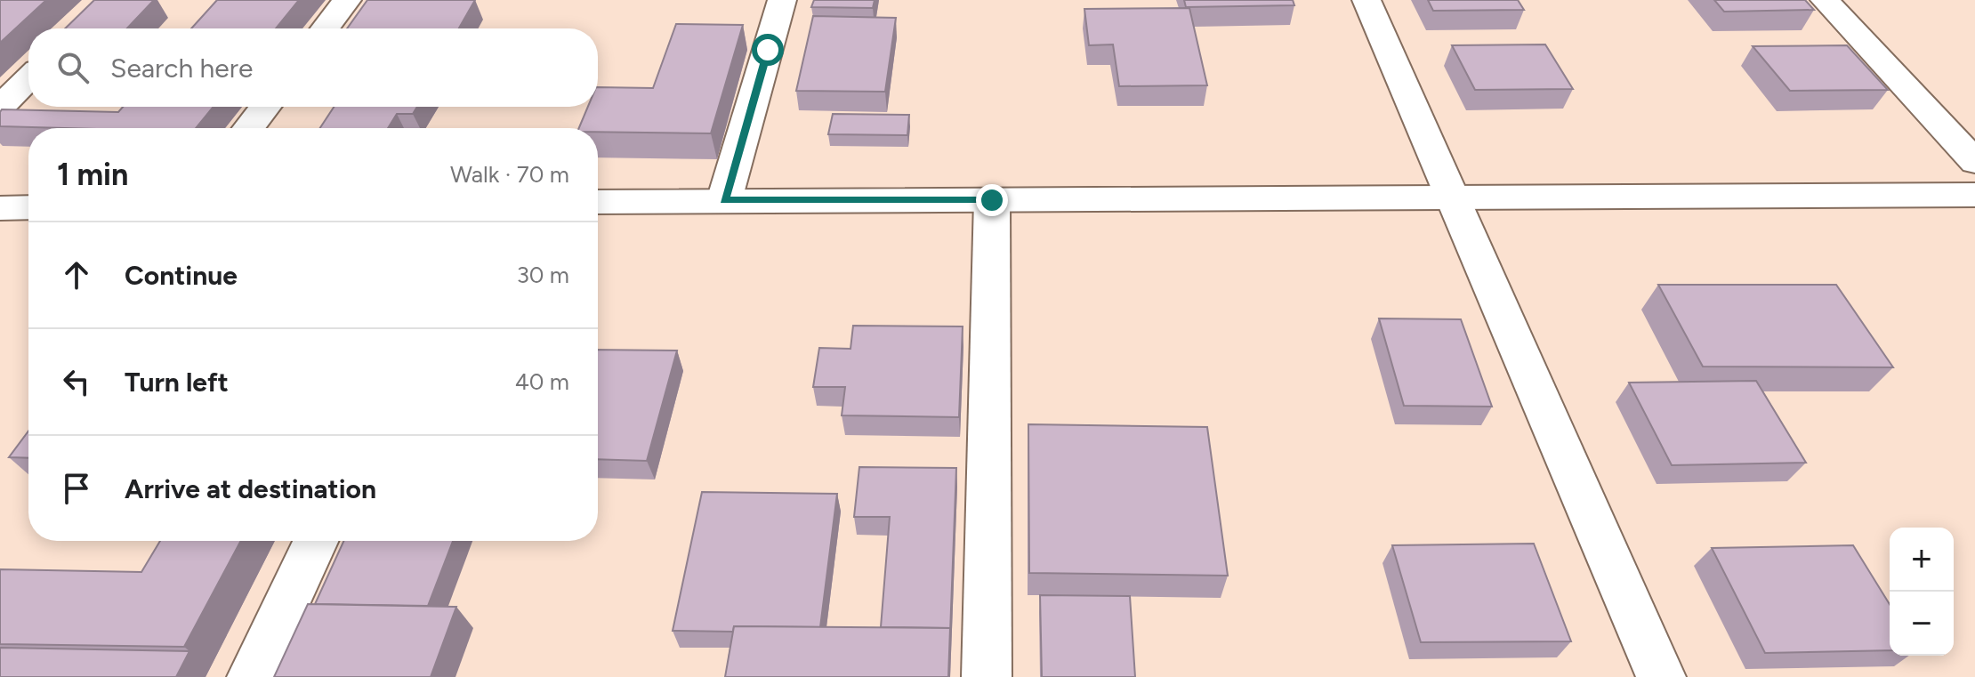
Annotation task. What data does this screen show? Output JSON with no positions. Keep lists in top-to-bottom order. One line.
{"page":{"search":"Search here","heading":["1 min","Walk · 70 m"],"list":[["Continue","30 m"],["Turn left","40 m"],"Arrive at destination"],"map_buttons":["+","−"]}}
